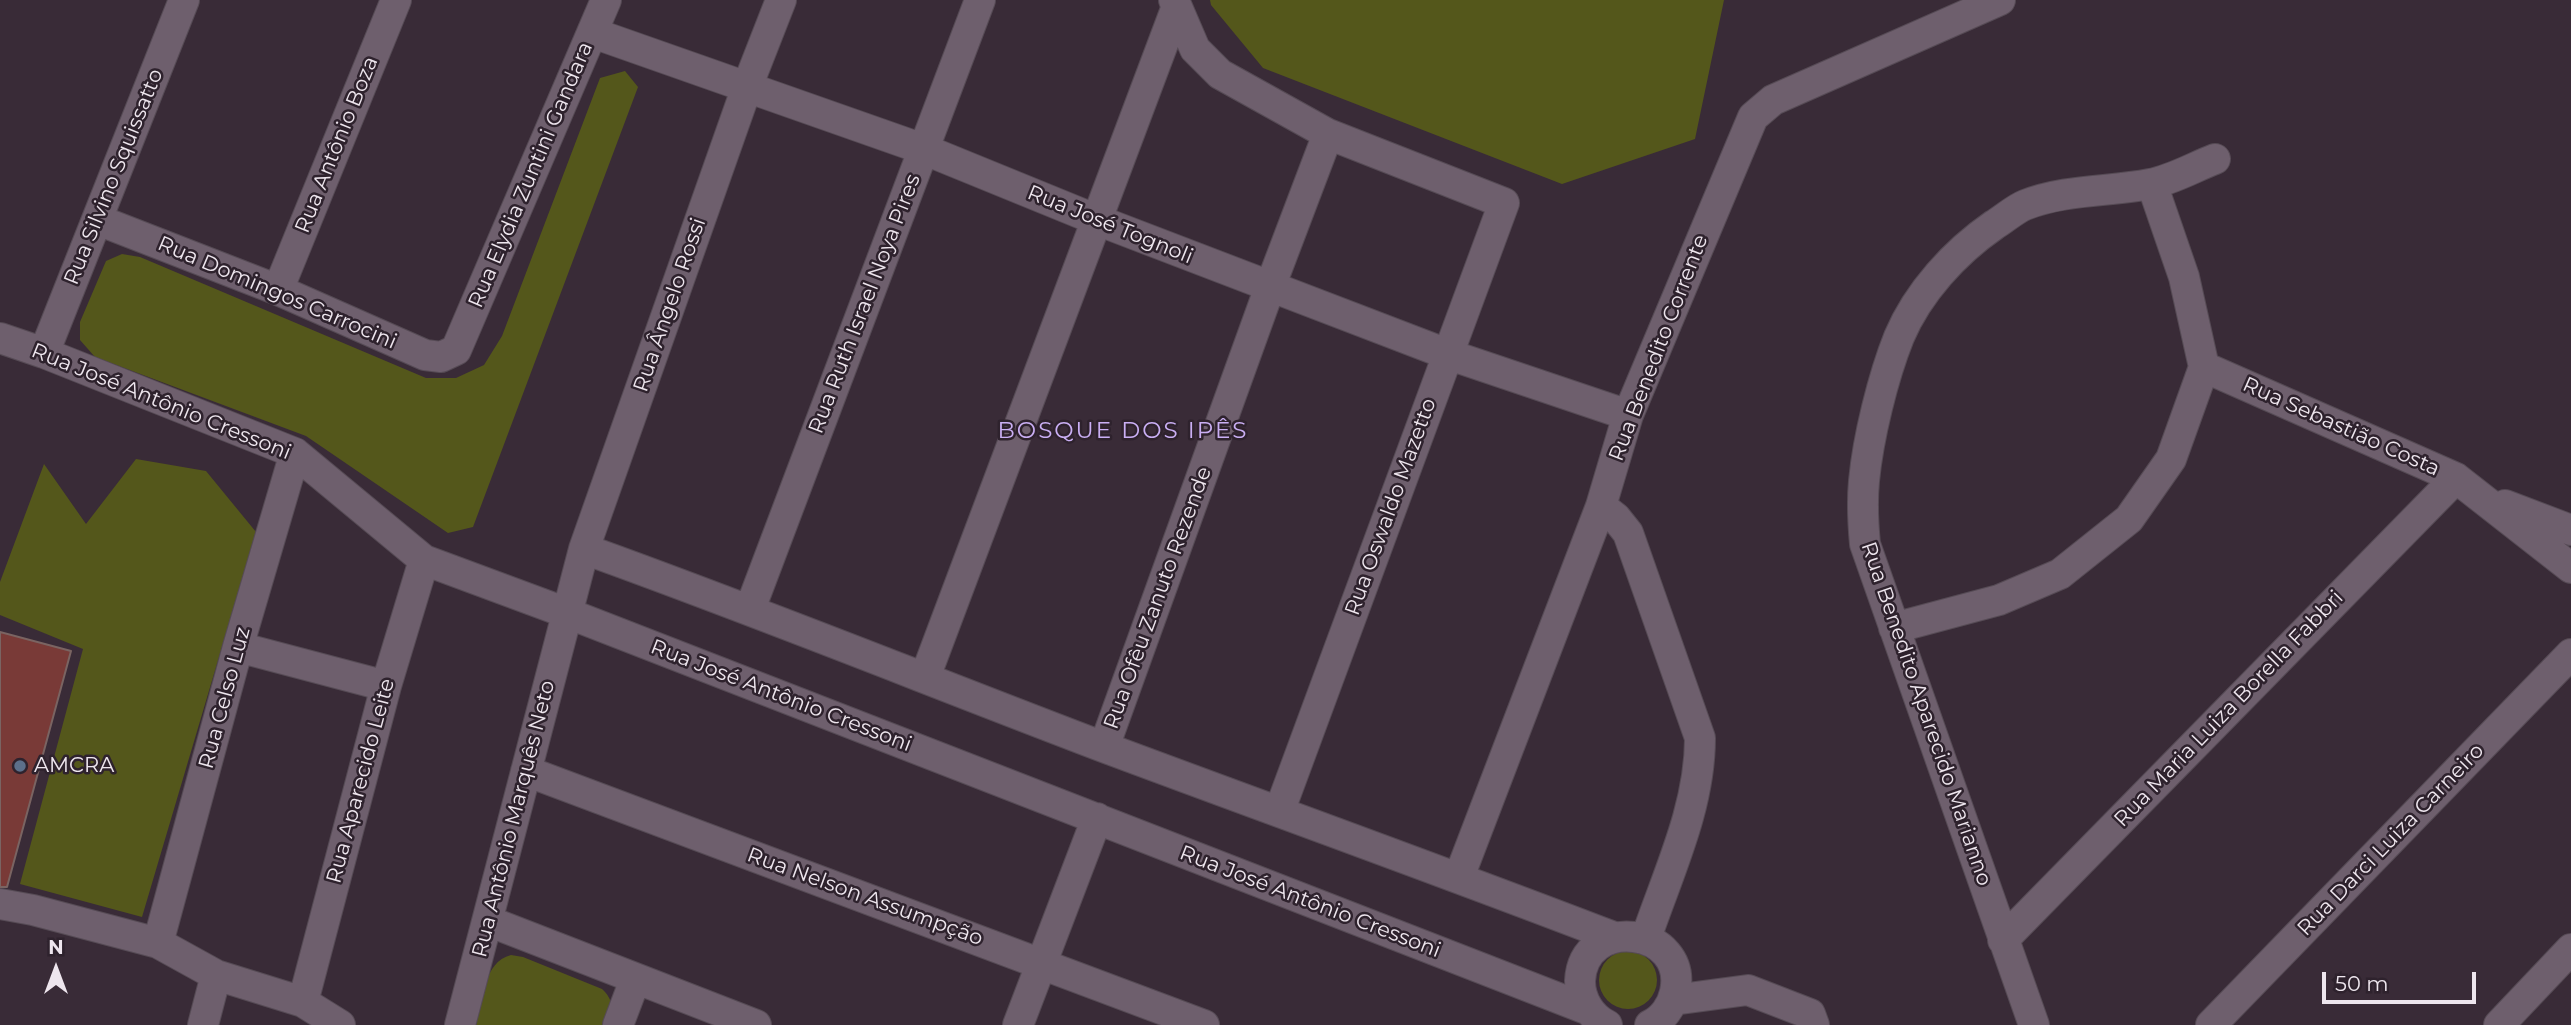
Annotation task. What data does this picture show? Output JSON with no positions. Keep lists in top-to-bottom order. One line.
{"streets":{"street":["Rua Antônio Boza","Rua Elydia Zuntini Gandara","Rua Silvino Squissatto","Rua José Tognoli","Rua Domingos Carrocini","Rua Ruth Israel Noya Pires","Rua Ângelo Rossi","Rua Benedito Corrente","Rua José Antônio Cressoni","Rua Sebastião Costa","Rua Oswaldo Mazetto","Rua Ofêu Zanuto Rezende","Rua Celso Luz","Rua Maria Luiza Borella Fabbri","Rua Benedito Aparecido Marianno","Rua Aparecido Leite","Rua Antônio Marquês Neto","Rua Darci Luiza Carneiro","Rua Nelson Assumpção"]},"crossings":[["Rua Antônio Boza","Rua Domingos Carrocini"],["Rua Elydia Zuntini Gandara","Rua José Tognoli"],["Rua Elydia Zuntini Gandara","Rua Domingos Carrocini"],["Rua Silvino Squissatto","Rua Domingos Carrocini"],["Rua Silvino Squissatto","Rua José Antônio Cressoni"],["Rua José Tognoli","Rua Ruth Israel Noya Pires"],["Rua José Tognoli","Rua Ângelo Rossi"],["Rua José Tognoli","Rua Benedito Corrente"],["Rua José Tognoli","Rua Oswaldo Mazetto"],["Rua José Tognoli","Rua Ofêu Zanuto Rezende"],["Rua Ângelo Rossi","Rua José Antônio Cressoni"],["Rua Ângelo Rossi","Rua Antônio Marquês Neto"],["Rua José Antônio Cressoni","Rua Celso Luz"],["Rua José Antônio Cressoni","Rua Aparecido Leite"],["Rua José Antônio Cressoni","Rua Antônio Marquês Neto"],["Rua Sebastião Costa","Rua Maria Luiza Borella Fabbri"],["Rua Oswaldo Mazetto","Rua Ofêu Zanuto Rezende"],["Rua Maria Luiza Borella Fabbri","Rua Benedito Aparecido Marianno"],["Rua Antônio Marquês Neto","Rua Nelson Assumpção"]],"districts":["BOSQUE DOS IPÊS"],"places":["AMCRA"],"scale_bar":"50 m","north":"top"}
